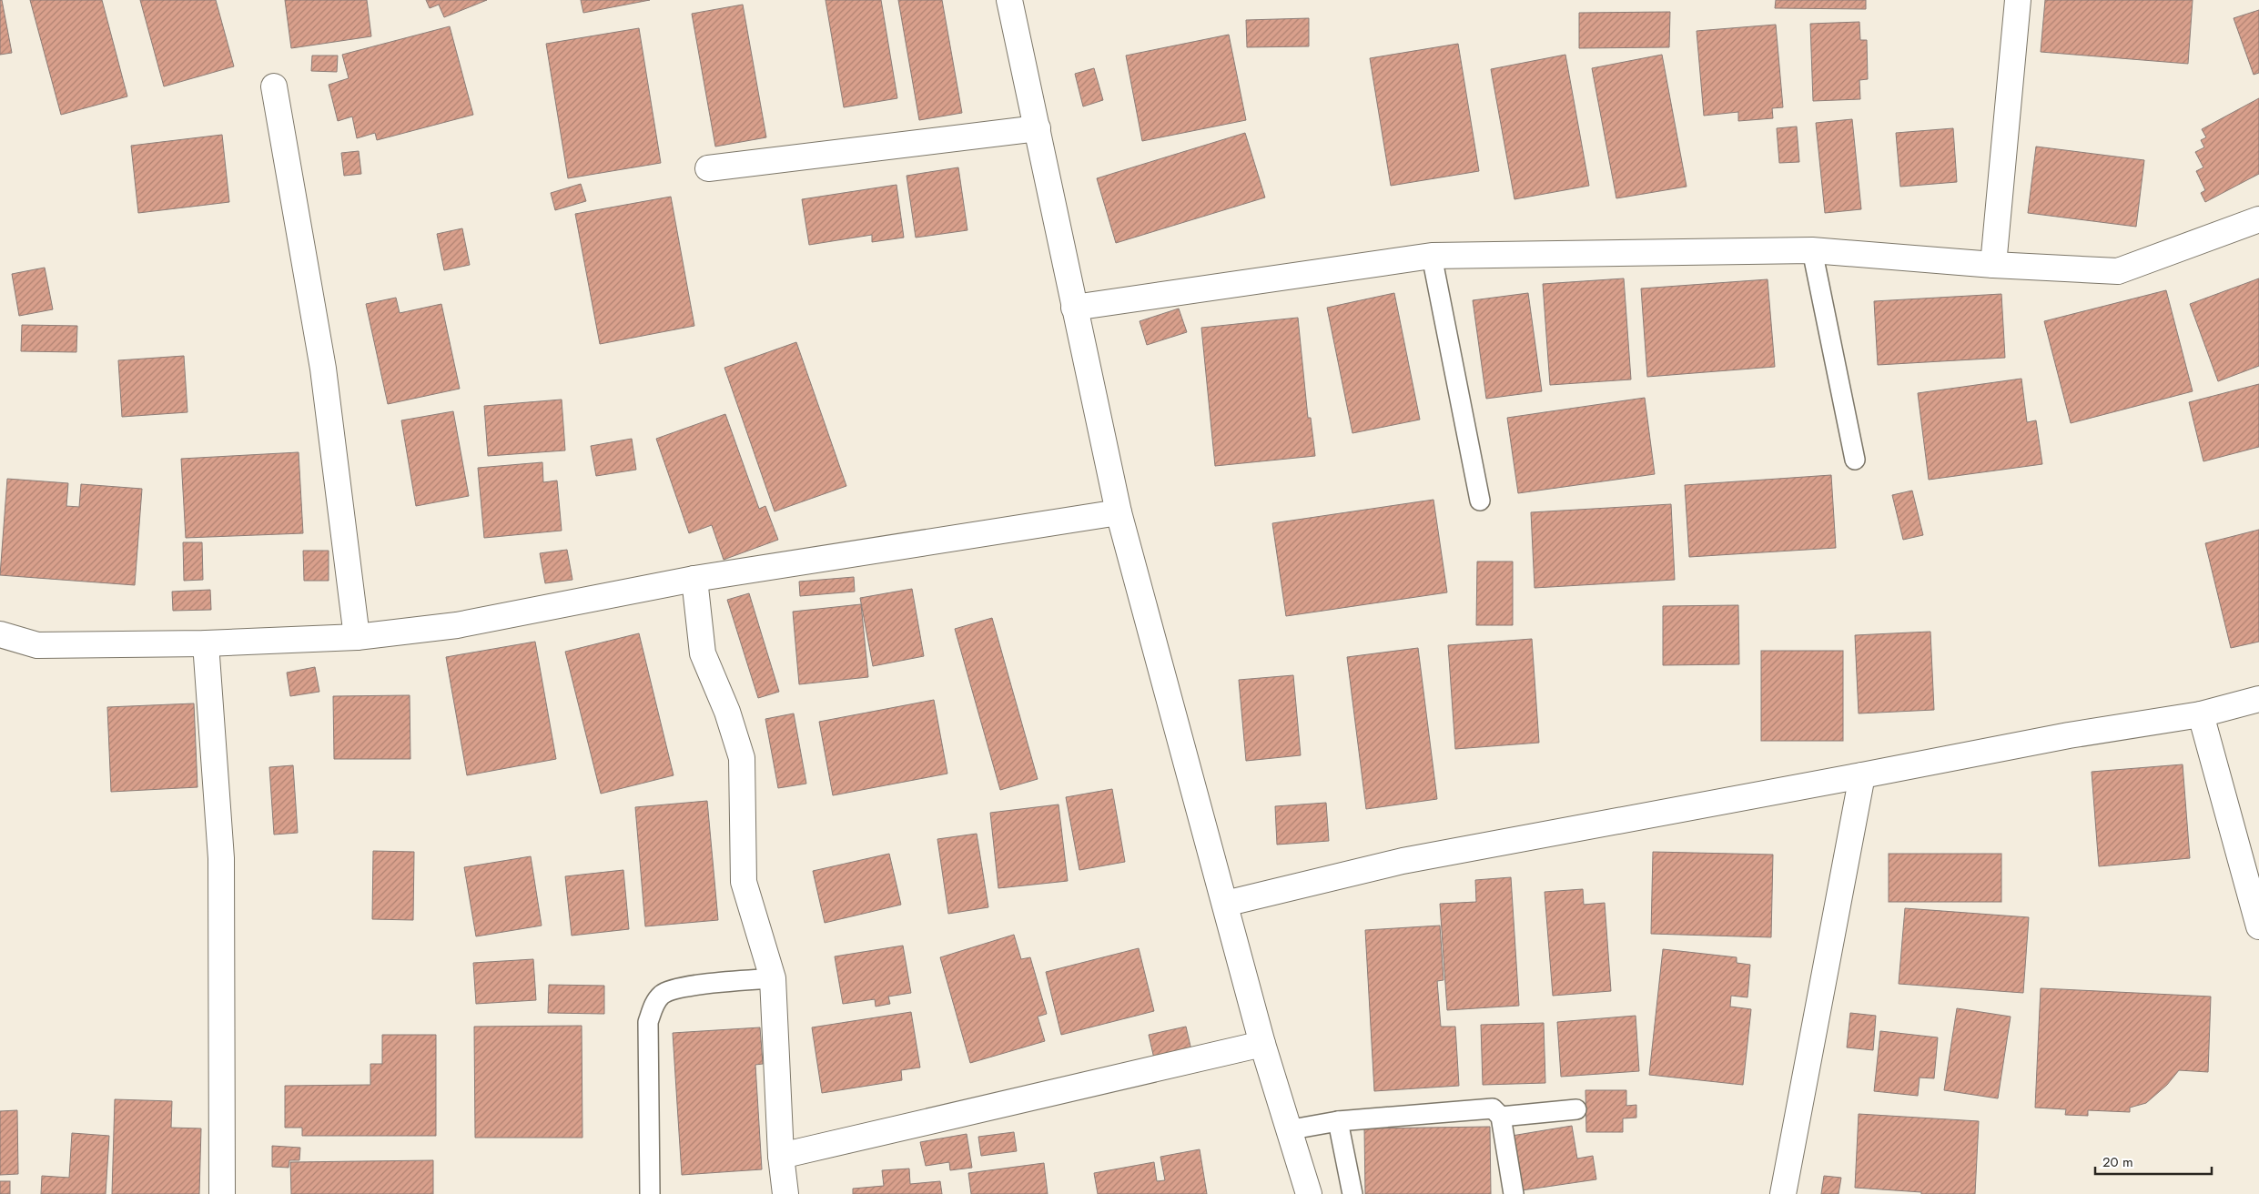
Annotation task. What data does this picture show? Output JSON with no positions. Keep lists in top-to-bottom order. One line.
{"scale_bar":"20 m"}
